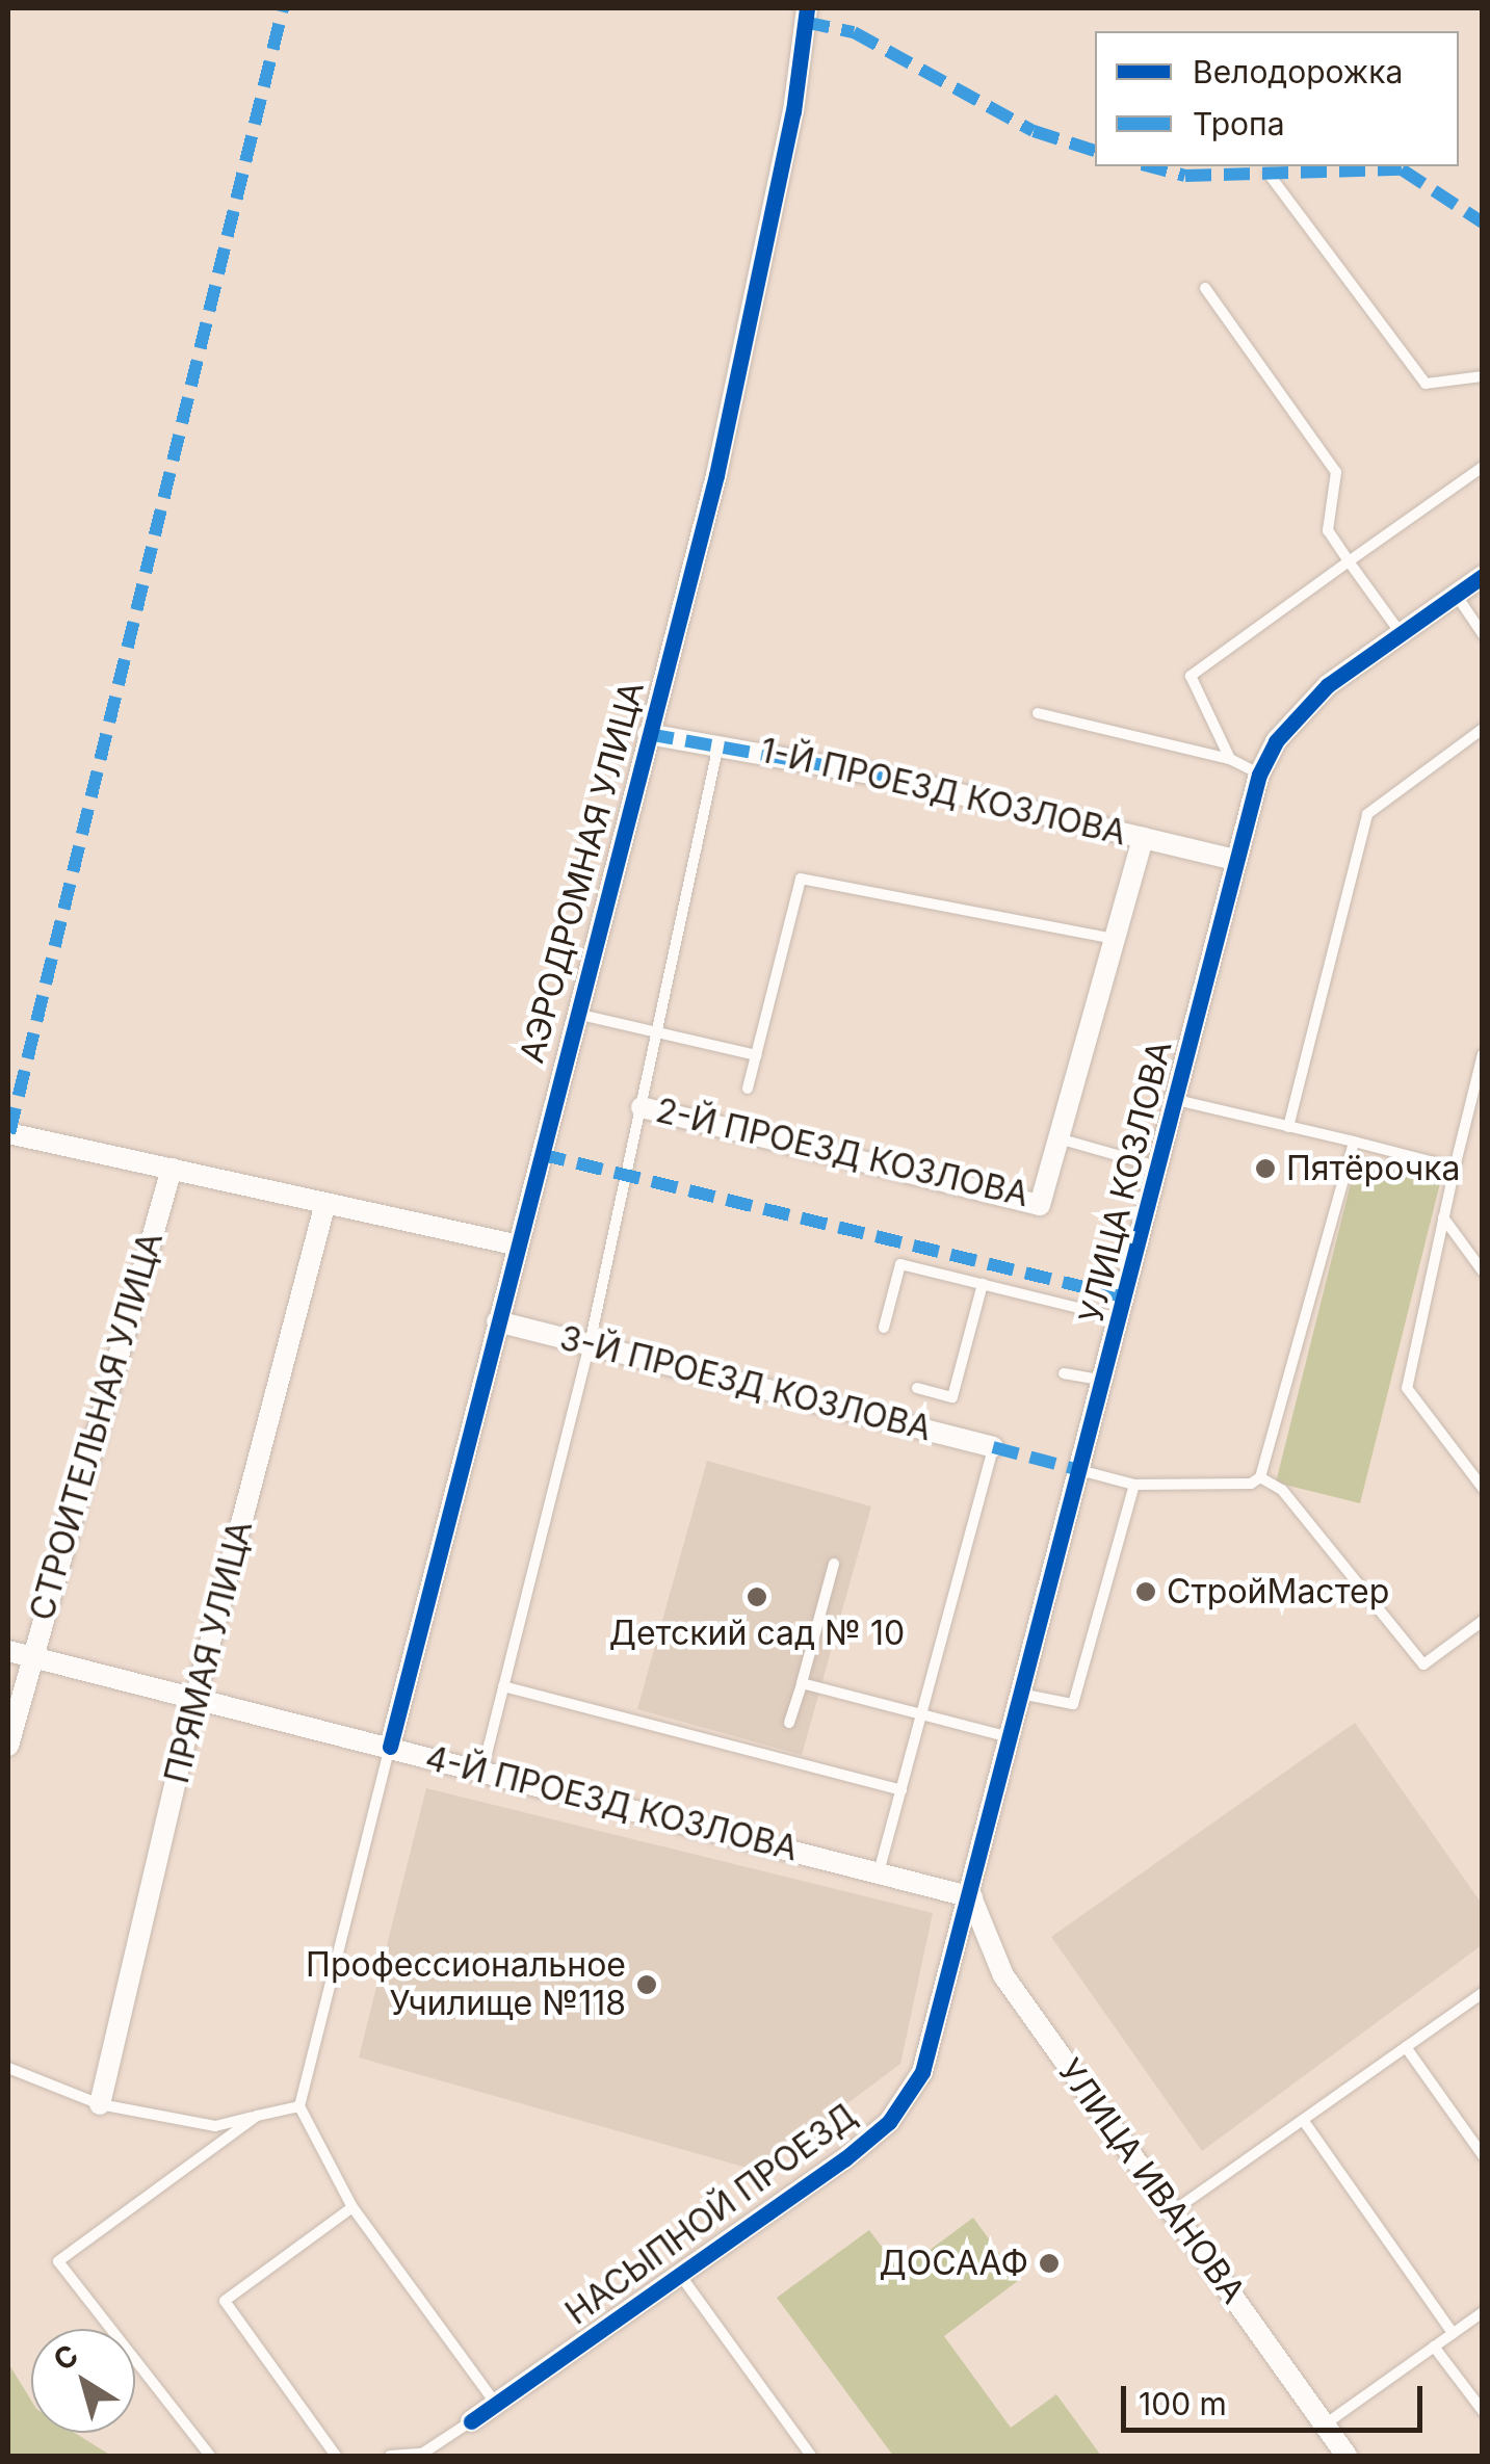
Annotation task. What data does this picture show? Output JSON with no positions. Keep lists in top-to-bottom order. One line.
{"streets":{"street":["1-Й ПРОЕЗД КОЗЛОВА","АЭРОДРОМНАЯ УЛИЦА","2-Й ПРОЕЗД КОЗЛОВА","УЛИЦА КОЗЛОВА","3-Й ПРОЕЗД КОЗЛОВА","СТРОИТЕЛЬНАЯ УЛИЦА","ПРЯМАЯ УЛИЦА","4-Й ПРОЕЗД КОЗЛОВА","УЛИЦА ИВАНОВА","НАСЫПНОЙ ПРОЕЗД"]},"crossings":[["1-Й ПРОЕЗД КОЗЛОВА","АЭРОДРОМНАЯ УЛИЦА"],["1-Й ПРОЕЗД КОЗЛОВА","2-Й ПРОЕЗД КОЗЛОВА"],["1-Й ПРОЕЗД КОЗЛОВА","УЛИЦА КОЗЛОВА"],["АЭРОДРОМНАЯ УЛИЦА","3-Й ПРОЕЗД КОЗЛОВА"],["АЭРОДРОМНАЯ УЛИЦА","4-Й ПРОЕЗД КОЗЛОВА"],["УЛИЦА КОЗЛОВА","4-Й ПРОЕЗД КОЗЛОВА"],["УЛИЦА КОЗЛОВА","УЛИЦА ИВАНОВА"],["УЛИЦА КОЗЛОВА","НАСЫПНОЙ ПРОЕЗД"],["СТРОИТЕЛЬНАЯ УЛИЦА","4-Й ПРОЕЗД КОЗЛОВА"],["ПРЯМАЯ УЛИЦА","4-Й ПРОЕЗД КОЗЛОВА"],["4-Й ПРОЕЗД КОЗЛОВА","УЛИЦА ИВАНОВА"],["4-Й ПРОЕЗД КОЗЛОВА","НАСЫПНОЙ ПРОЕЗД"],["УЛИЦА ИВАНОВА","НАСЫПНОЙ ПРОЕЗД"]],"places":["Пятёрочка","СтройМастер","Детский сад № 10","Профессиональное Училище №118","ДОСААФ"],"legend":["Велодорожка","Тропа"],"scale_bar":"100 m","north":"top left"}
